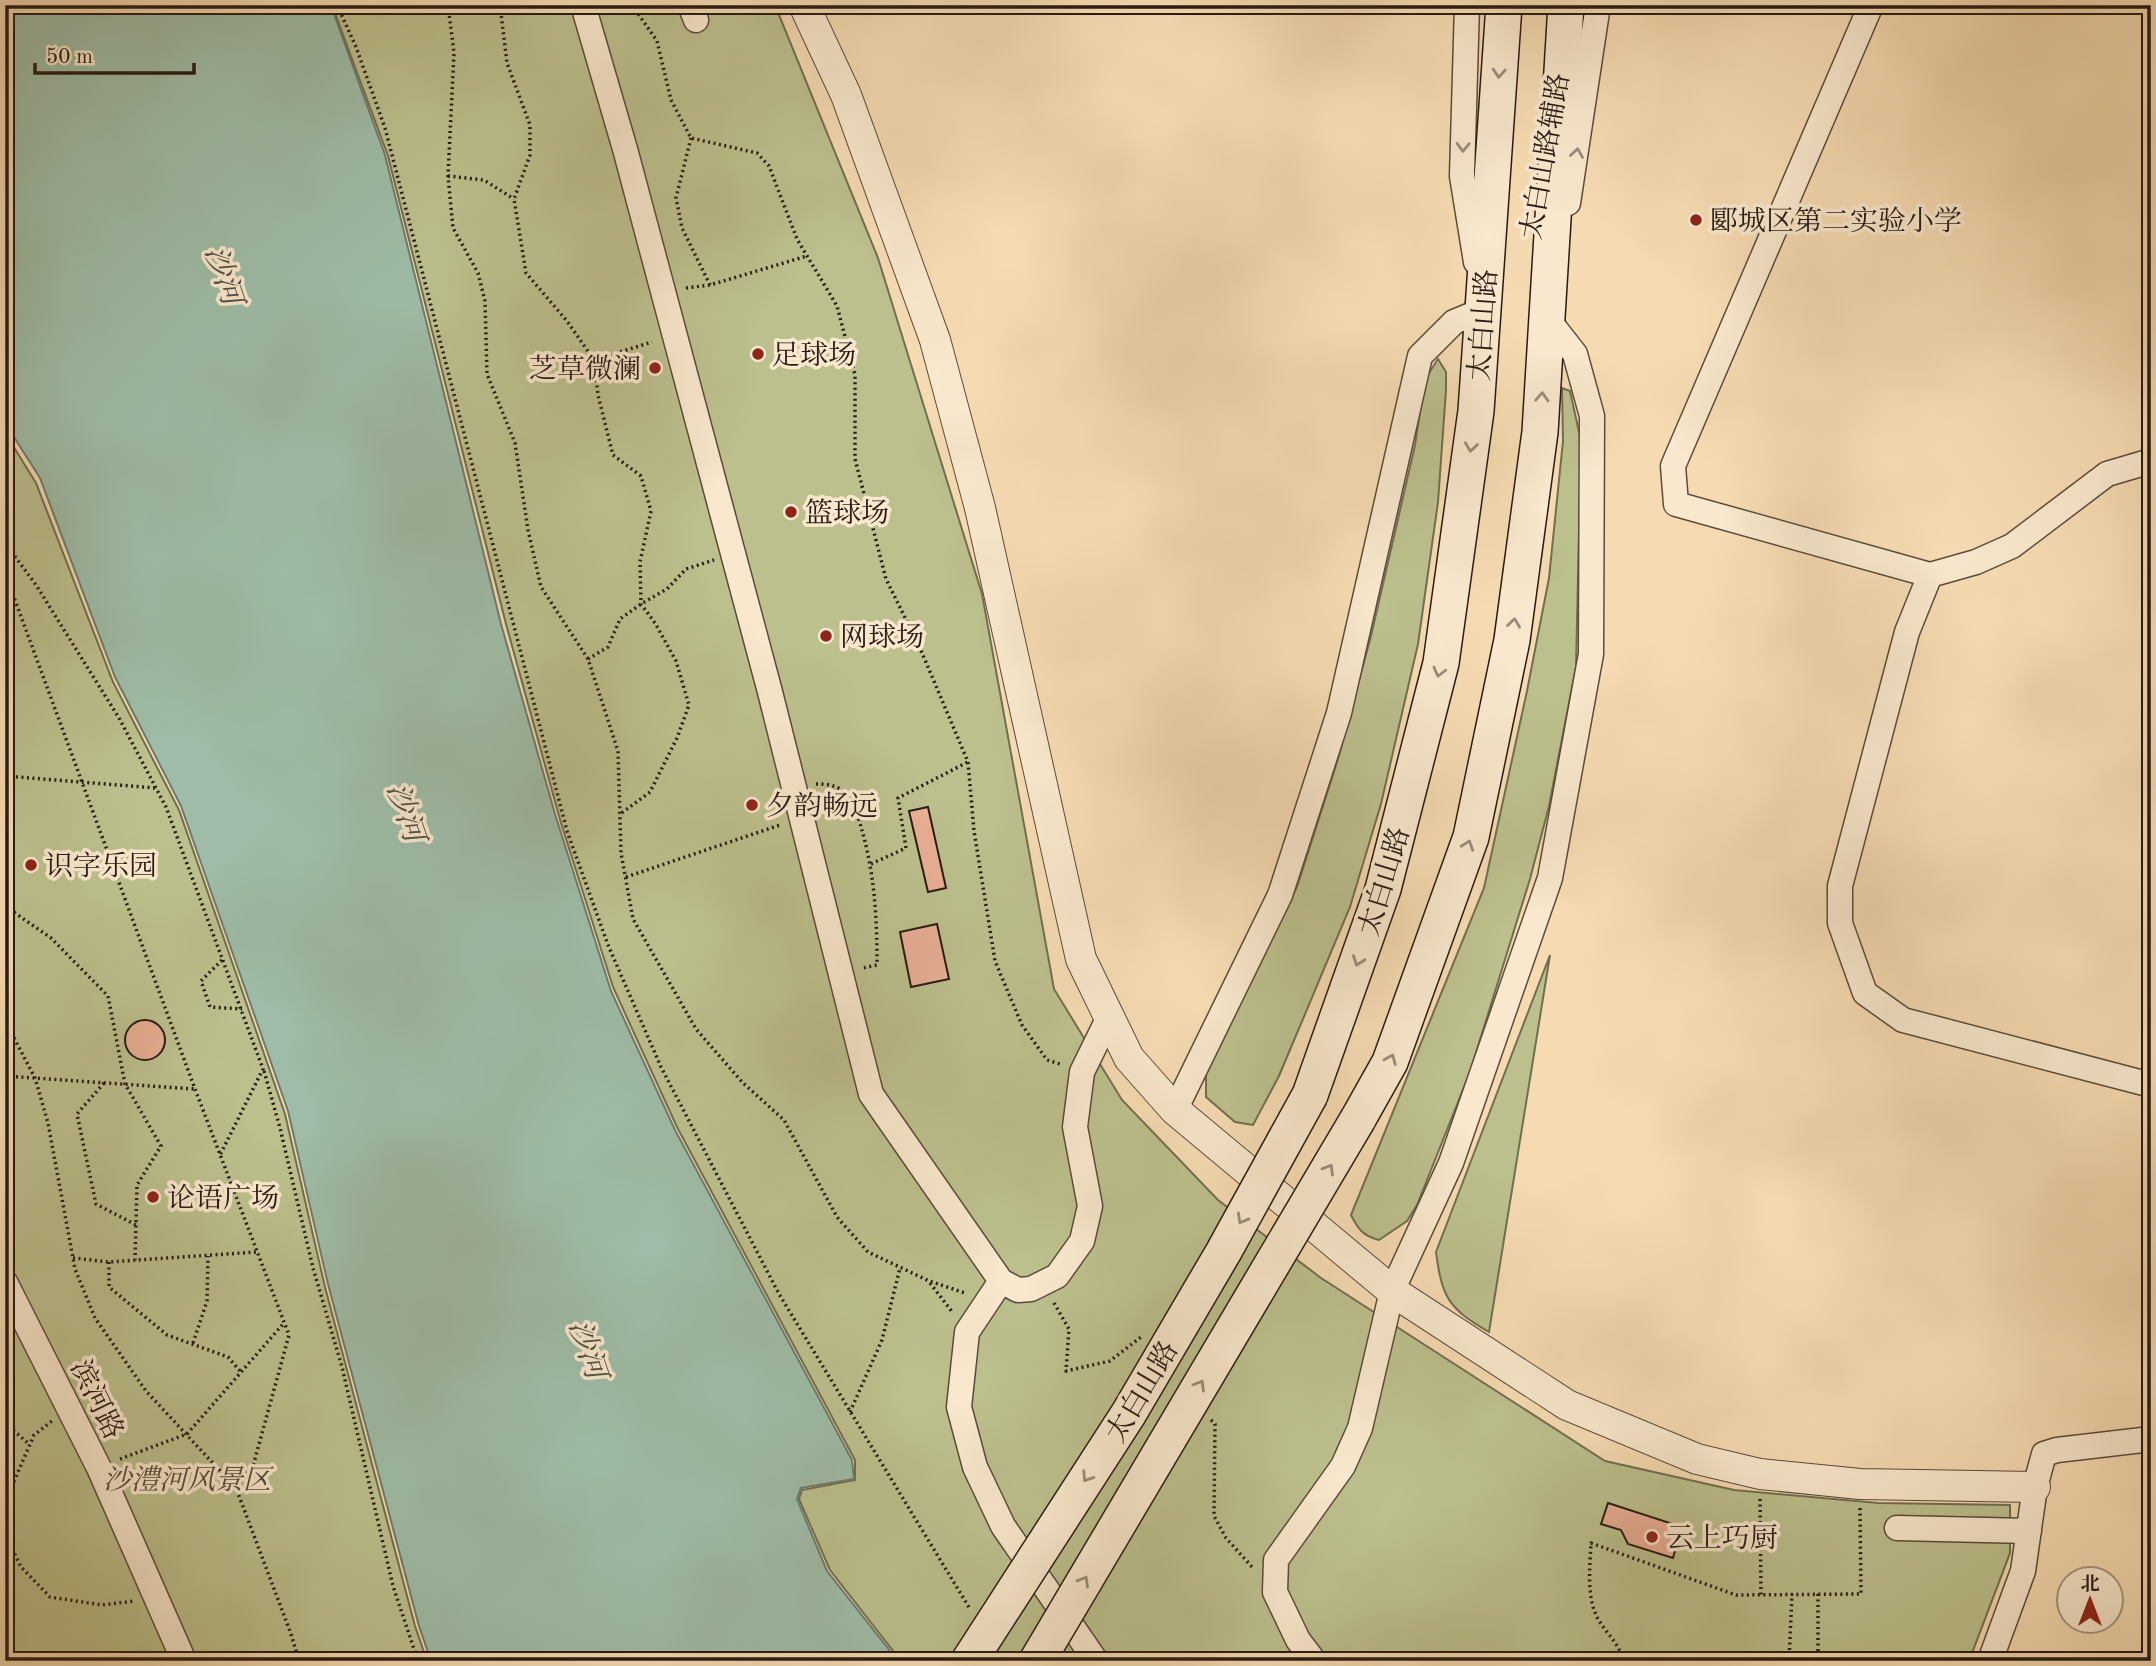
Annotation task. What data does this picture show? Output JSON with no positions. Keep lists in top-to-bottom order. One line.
{"streets":{"main road":["太白山路"],"street":["太白山路辅路","滨河路"]},"crossings":[["太白山路辅路","太白山路"]],"water":["沙河"],"parks":["沙澧河风景区"],"places":["郾城区第二实验小学","足球场","芝草微澜","篮球场","网球场","夕韵畅远","识字乐园","论语广场","云上巧厨"],"scale_bar":"50 m","north":"top"}
